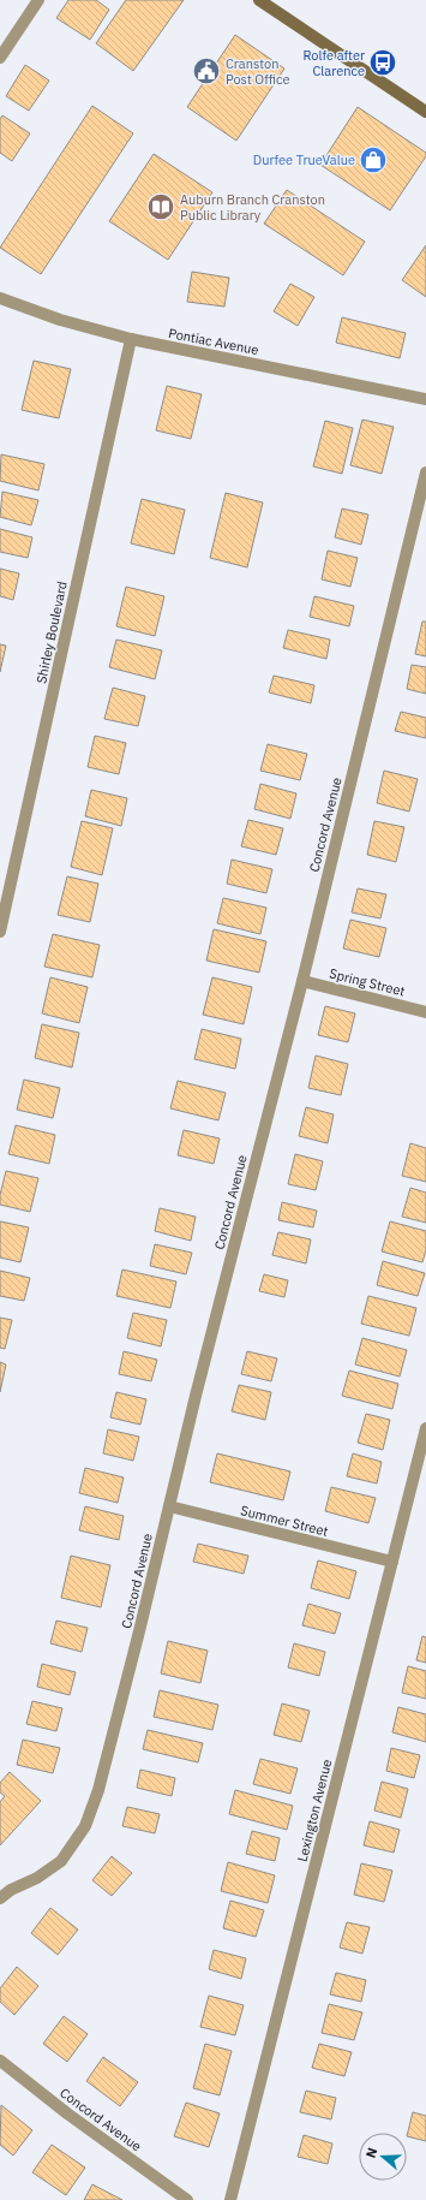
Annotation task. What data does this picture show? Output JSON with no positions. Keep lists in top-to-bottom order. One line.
{"streets":{"street":["Pontiac Avenue","Shirley Boulevard","Concord Avenue","Spring Street","Summer Street","Lexington Avenue"]},"crossings":[["Pontiac Avenue","Shirley Boulevard"],["Concord Avenue","Spring Street"],["Concord Avenue","Summer Street"],["Summer Street","Lexington Avenue"]],"places":{"bus stop":["Rolfe after Clarence"],"public building":["Cranston Post Office"],"shop":["Durfee TrueValue"],"library":["Auburn Branch Cranston Public Library"]},"north":"left"}
